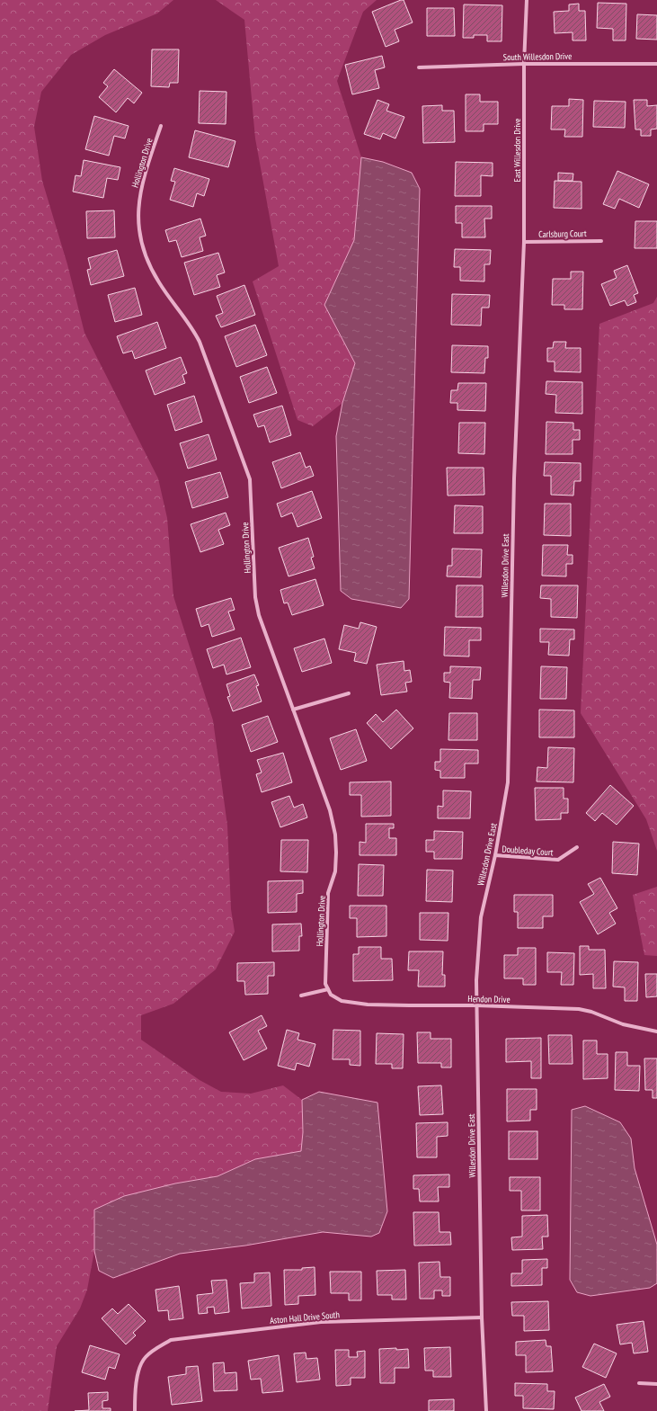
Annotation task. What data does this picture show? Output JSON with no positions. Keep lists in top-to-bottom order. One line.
{"streets":{"street":["South Willesdon Drive","East Willesdon Drive","Hollington Drive","Carlsburg Court","Willesdon Drive East","Doubleday Court","Hendon Drive","Aston Hall Drive South"]},"crossings":[["South Willesdon Drive","East Willesdon Drive"],["East Willesdon Drive","Carlsburg Court"],["East Willesdon Drive","Willesdon Drive East"],["Hollington Drive","Hendon Drive"],["Willesdon Drive East","Doubleday Court"],["Willesdon Drive East","Hendon Drive"],["Willesdon Drive East","Aston Hall Drive South"]]}
